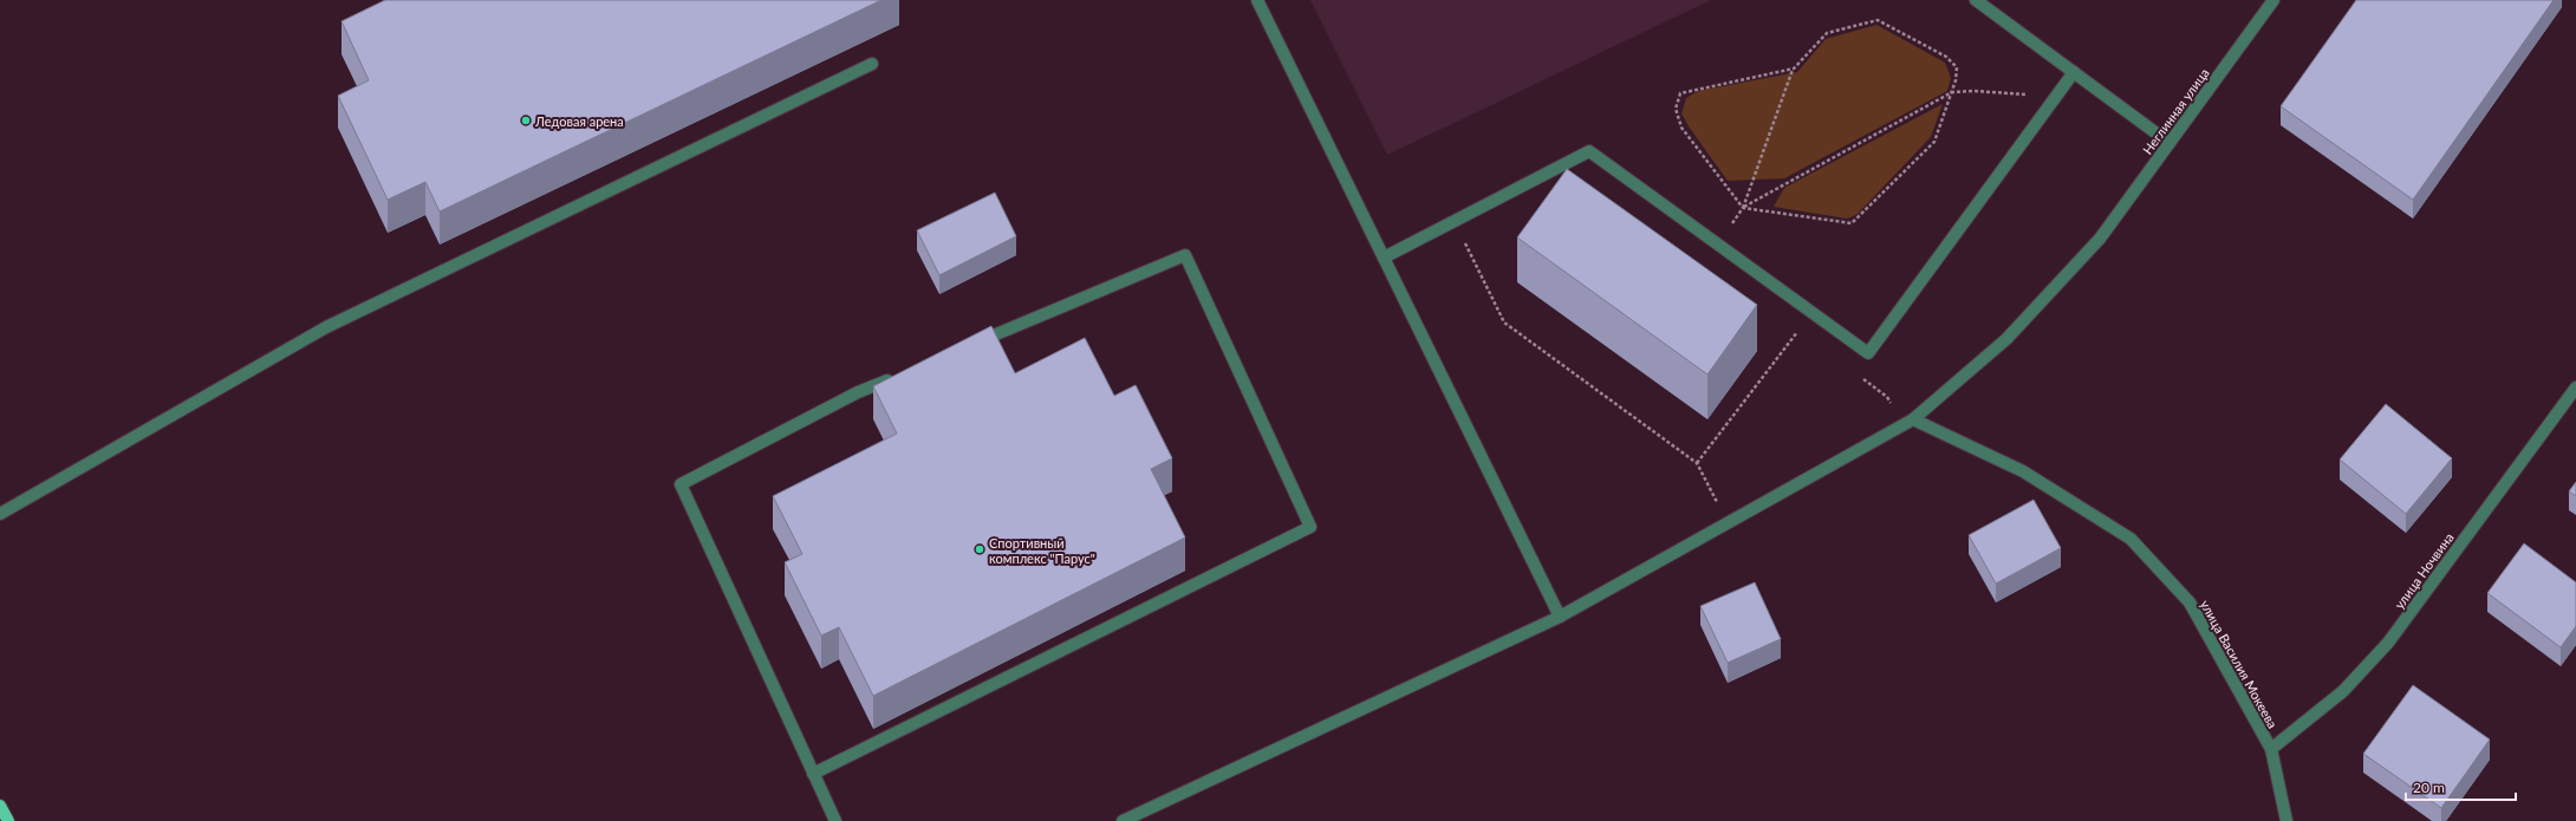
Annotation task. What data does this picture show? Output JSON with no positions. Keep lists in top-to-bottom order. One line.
{"streets":{"street":["Неглинная улица","улица Ночвина","улица Василия Мокеева"]},"crossings":[["Неглинная улица","улица Василия Мокеева"],["улица Ночвина","улица Василия Мокеева"]],"places":["Ледовая арена","Спортивный комплекс \"Парус\""],"scale_bar":"20 m"}
